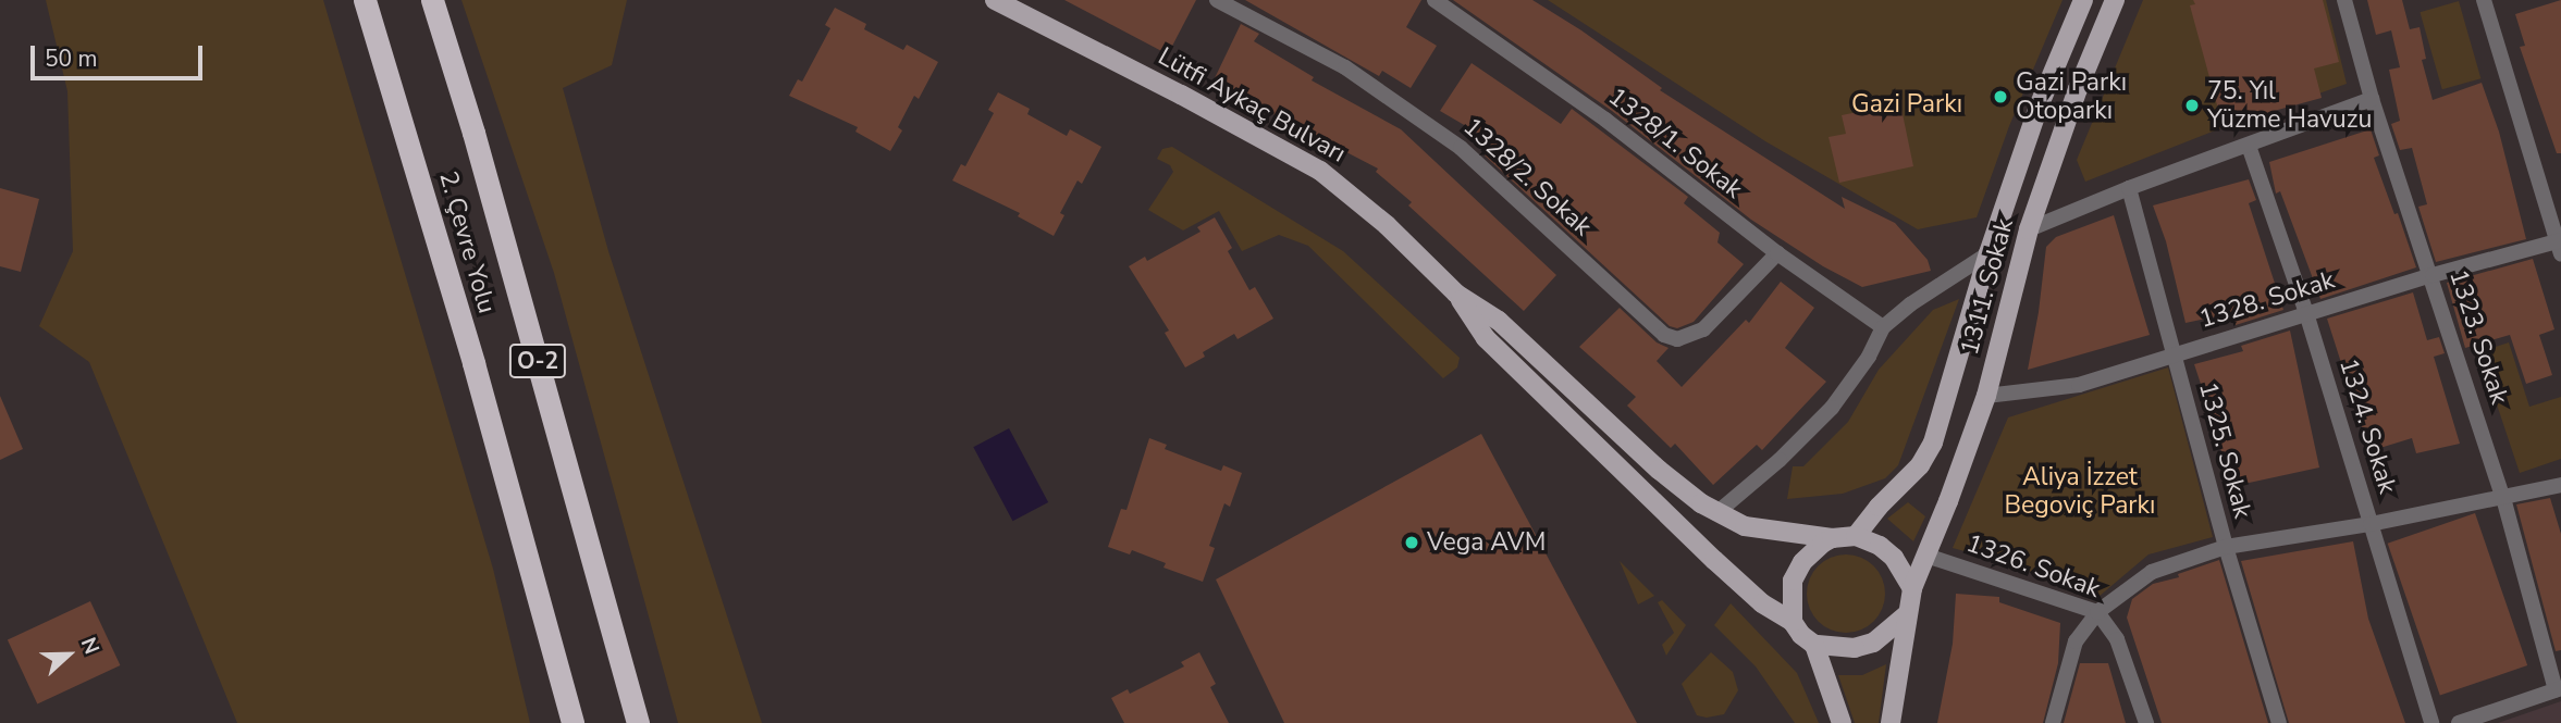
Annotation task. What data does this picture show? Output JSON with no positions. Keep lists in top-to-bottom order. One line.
{"streets":{"highway":["2. Çevre Yolu","O-2"],"main road":["Lütfi Aykaç Bulvarı","1311. Sokak"],"street":["1328/1. Sokak","1328/2. Sokak","1328. Sokak","1323. Sokak","1324. Sokak","1325. Sokak","1326. Sokak"]},"crossings":[["Lütfi Aykaç Bulvarı","1311. Sokak"],["1328/1. Sokak","1328/2. Sokak"],["1311. Sokak","1328. Sokak"],["1311. Sokak","1326. Sokak"],["1328. Sokak","1323. Sokak"],["1328. Sokak","1324. Sokak"],["1328. Sokak","1325. Sokak"]],"parks":["Gazi Parkı","Aliya İzzet Begoviç Parkı"],"places":["Gazi Parkı Otoparkı","75. Yıl Yüzme Havuzu","Vega AVM"],"scale_bar":"50 m","north":"right"}
